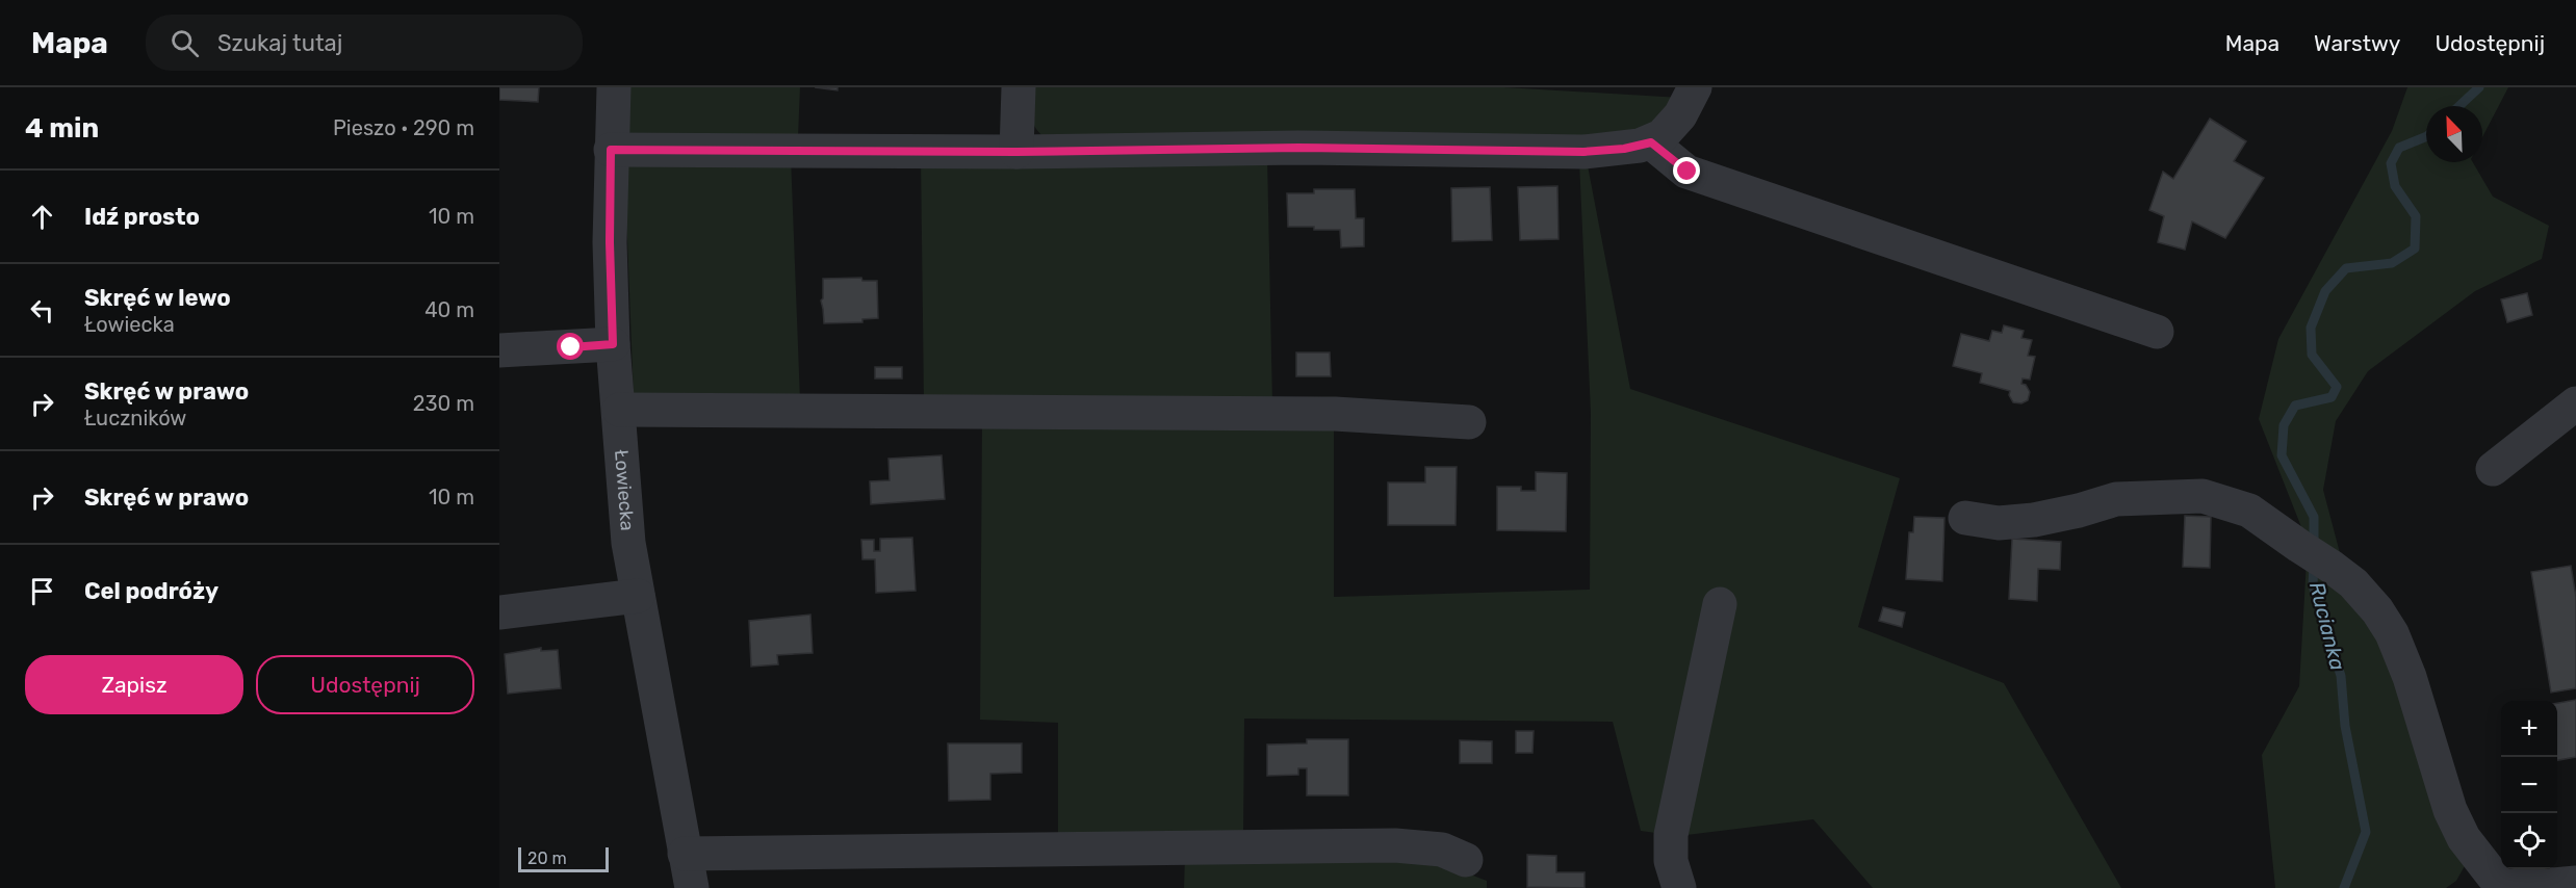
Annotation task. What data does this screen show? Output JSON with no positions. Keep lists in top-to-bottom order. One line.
{"streets":{"street":["Łowiecka"]},"water":["Rucianka"],"scale_bar":"20 m","north":"top left","page":{"header":"Mapa","search":"Szukaj tutaj","nav":["Mapa","Warstwy","Udostępnij"],"heading":["4 min","Pieszo · 290 m"],"list":[["Idź prosto","10 m"],["Skręć w lewo","Łowiecka","40 m"],["Skręć w prawo","Łuczników","230 m"],["Skręć w prawo","10 m"],"Cel podróży"],"buttons":["Zapisz","Udostępnij"],"map_buttons":["+","−"],"scale":"20 m"}}
